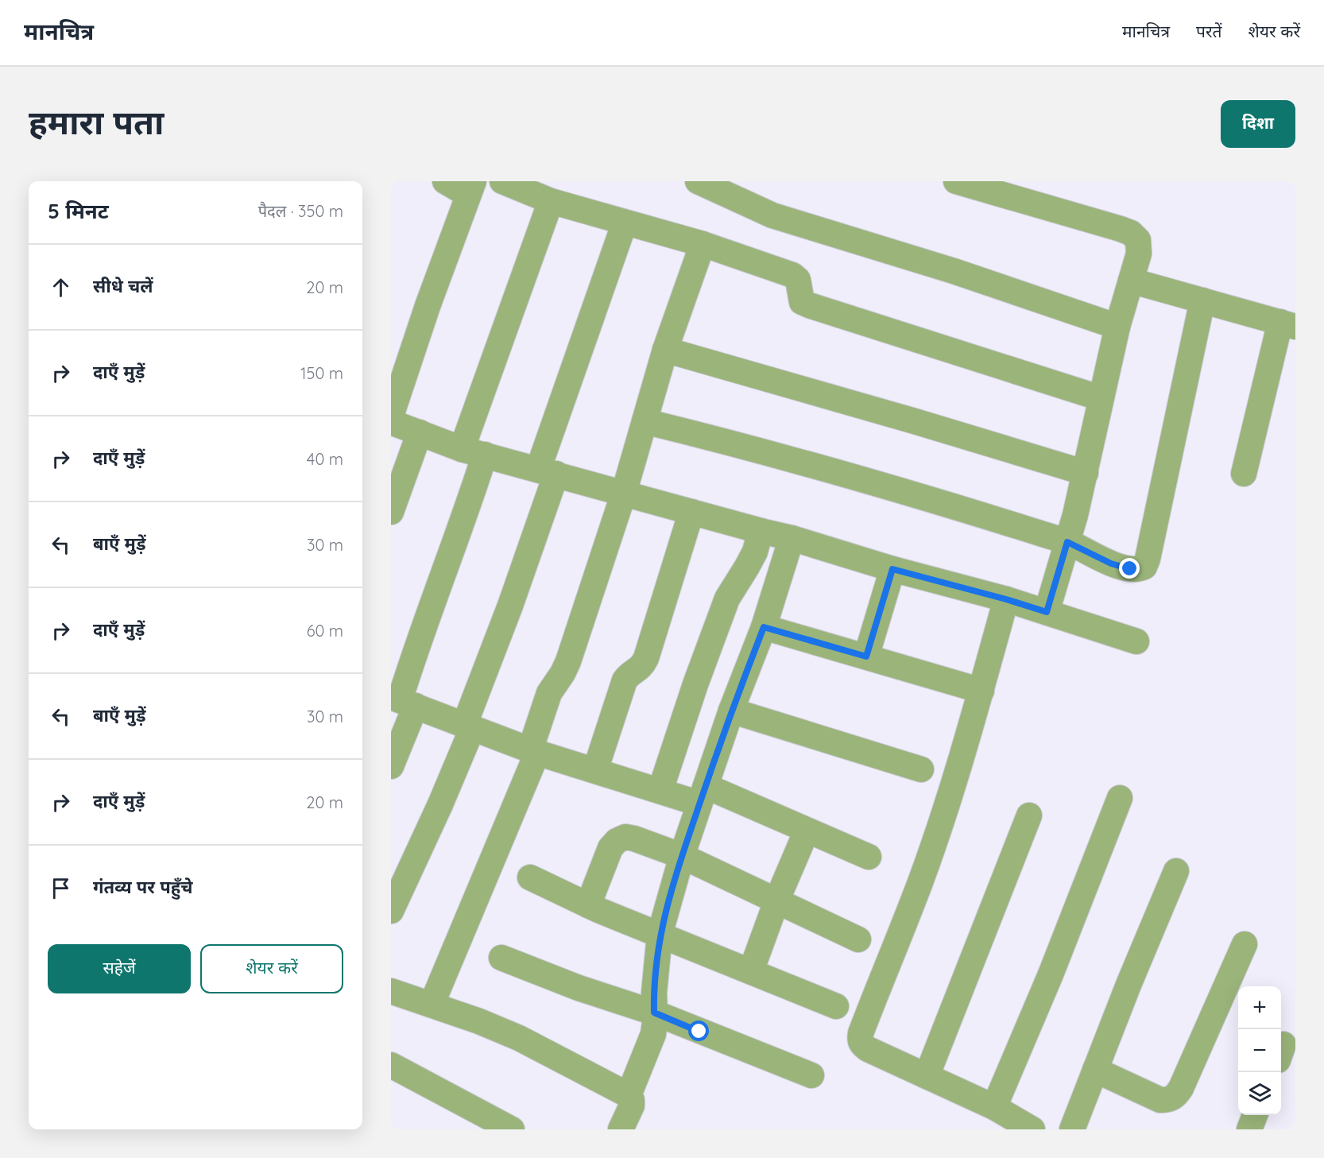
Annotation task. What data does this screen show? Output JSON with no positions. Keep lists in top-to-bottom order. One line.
{"page":{"header":"मानचित्र","nav":["मानचित्र","परतें","शेयर करें"],"buttons":["दिशा",["सहेजें","शेयर करें"]],"title":"हमारा पता","heading":["5 मिनट","पैदल · 350 m"],"list":[["सीधे चलें","20 m"],["दाएँ मुड़ें","150 m"],["दाएँ मुड़ें","40 m"],["बाएँ मुड़ें","30 m"],["दाएँ मुड़ें","60 m"],["बाएँ मुड़ें","30 m"],["दाएँ मुड़ें","20 m"],"गंतव्य पर पहुँचे"],"map_buttons":["+","−"]}}
